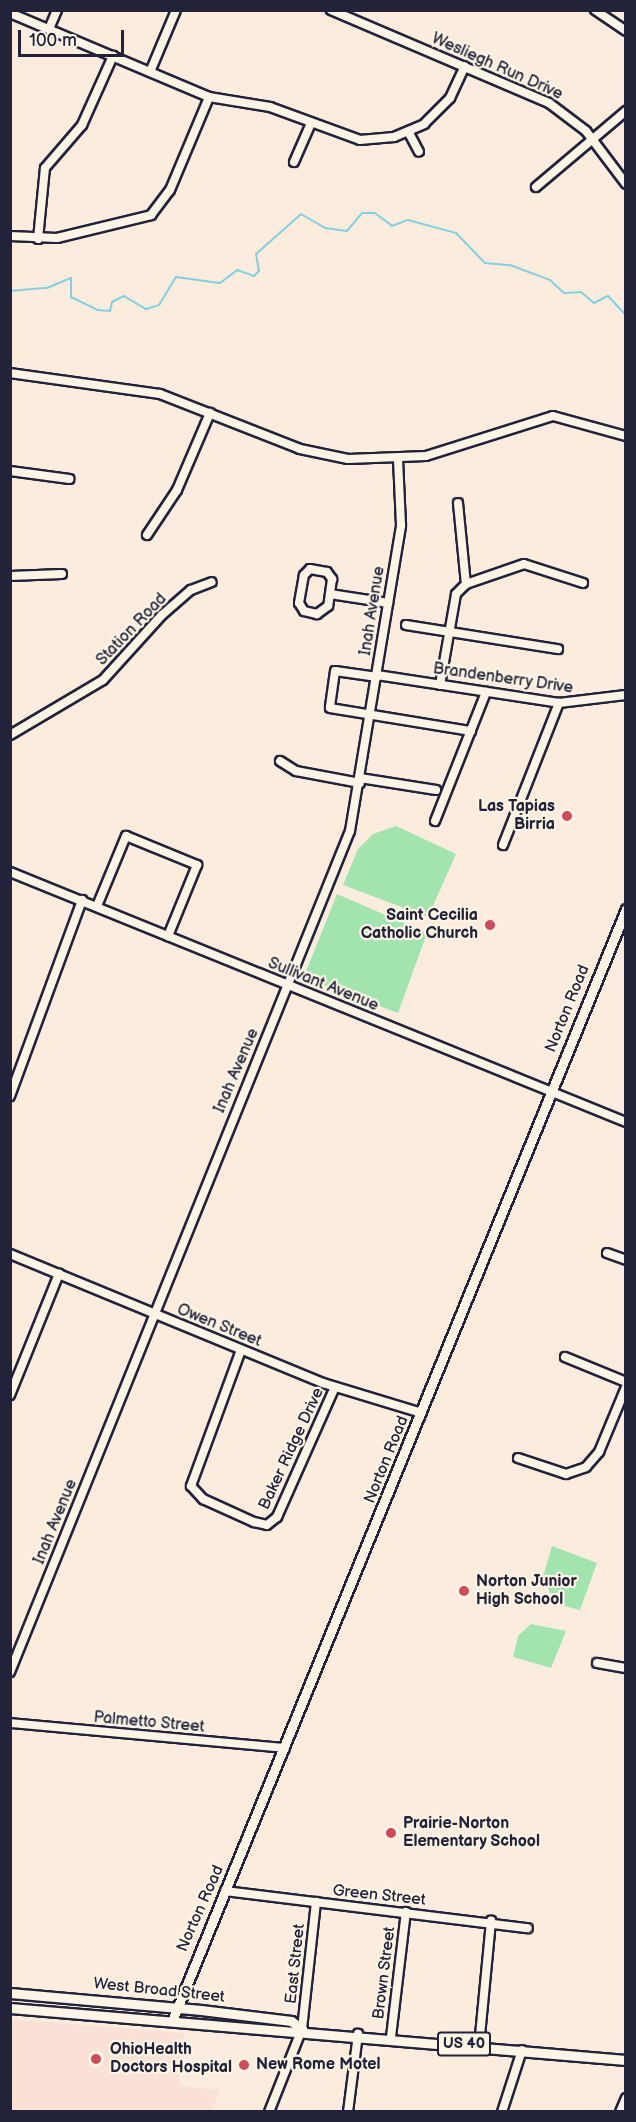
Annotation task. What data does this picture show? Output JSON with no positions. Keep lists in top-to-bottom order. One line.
{"streets":{"main road":["Norton Road","West Broad Street","US 40"],"street":["Wesliegh Run Drive","Inah Avenue","Station Road","Brandenberry Drive","Sullivant Avenue","Owen Street","Baker Ridge Drive","Palmetto Street","Green Street","East Street","Brown Street"]},"crossings":[["Inah Avenue","Brandenberry Drive"],["Inah Avenue","Sullivant Avenue"],["Inah Avenue","Owen Street"],["Sullivant Avenue","Norton Road"],["Norton Road","Owen Street"],["Norton Road","Palmetto Street"],["Norton Road","Green Street"],["Norton Road","West Broad Street"],["Owen Street","Baker Ridge Drive"],["Green Street","East Street"],["Green Street","Brown Street"],["East Street","West Broad Street"],["Brown Street","West Broad Street"]],"places":["Las Tapias Birria","Saint Cecilia Catholic Church","Norton Junior High School","Prairie-Norton Elementary School","OhioHealth Doctors Hospital","New Rome Motel"],"scale_bar":"100 m"}
